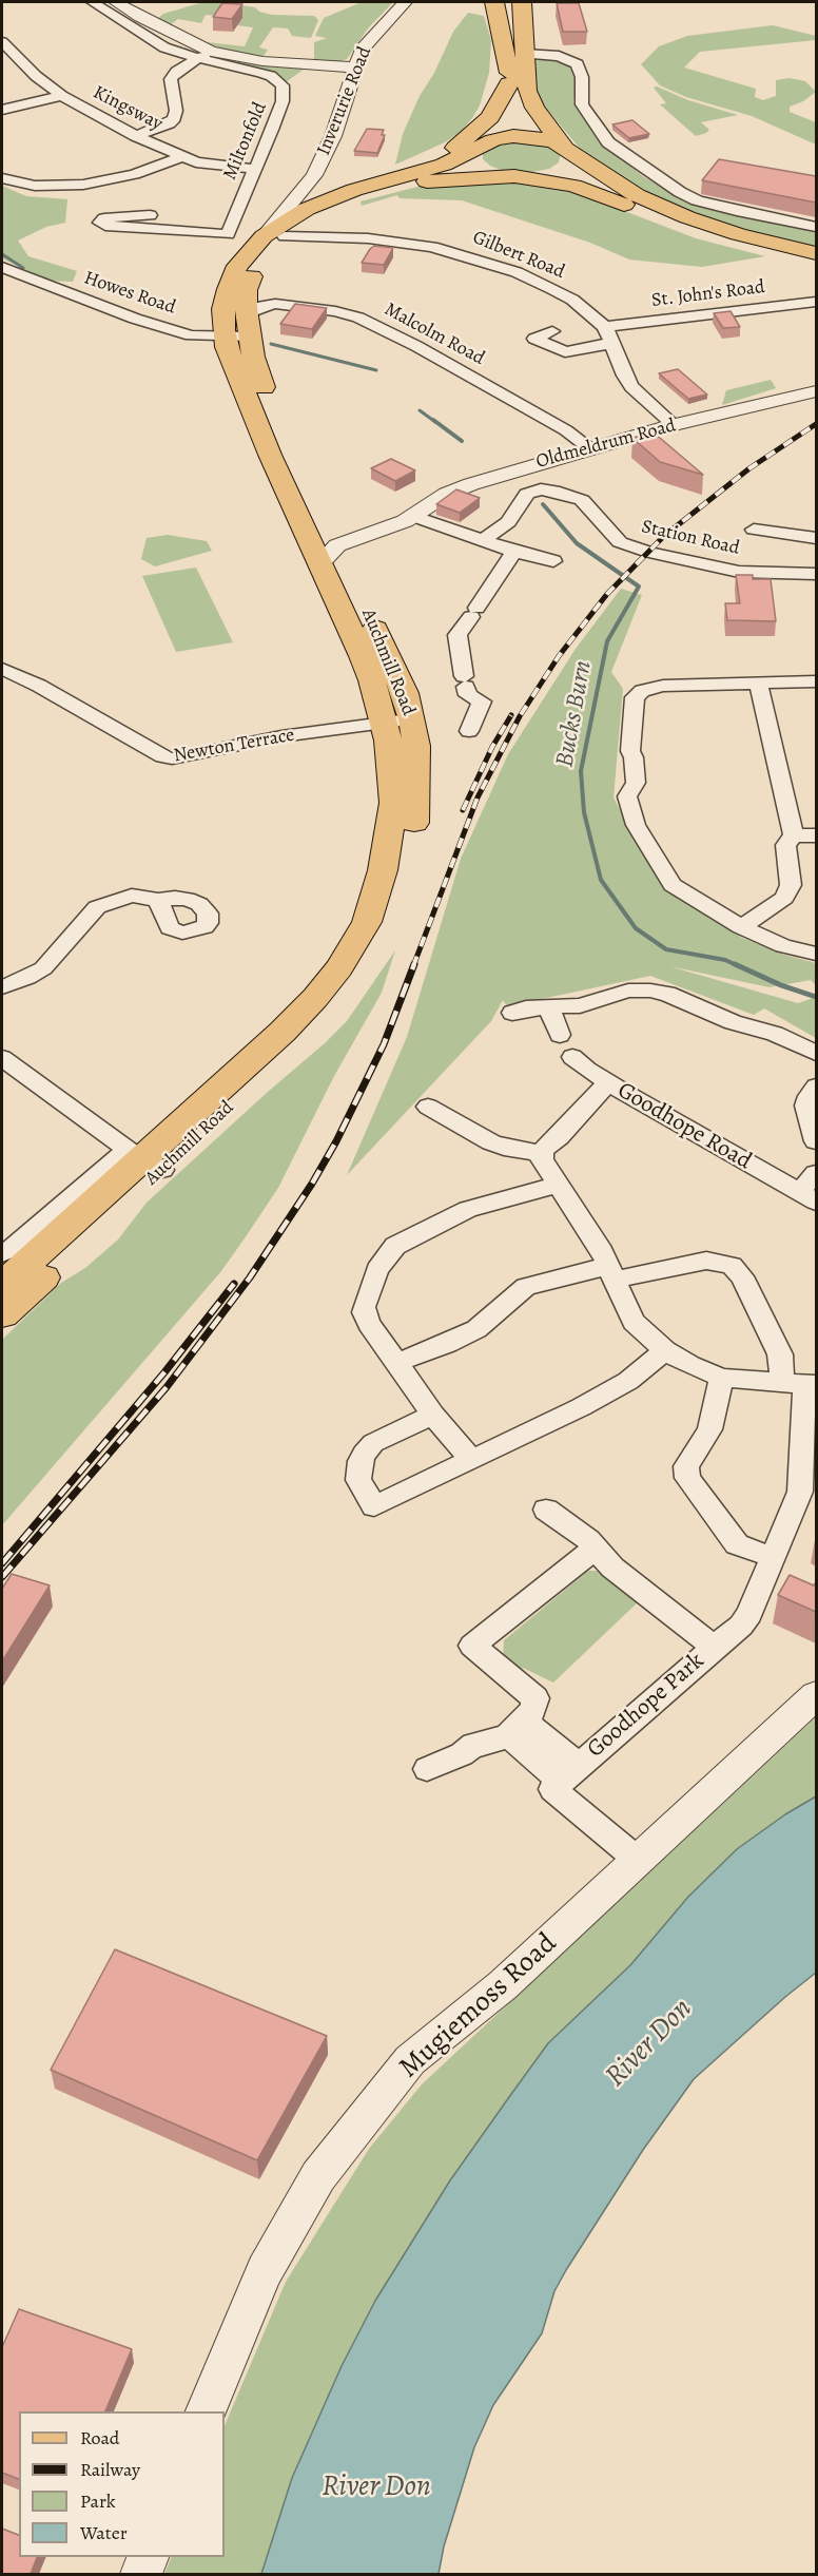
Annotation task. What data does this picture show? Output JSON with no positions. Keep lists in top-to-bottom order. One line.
{"streets":{"main road":["Auchmill Road"],"street":["Inverurie Road","Kingsway","Miltonfold","Gilbert Road","Howes Road","St. John's Road","Malcolm Road","Oldmeldrum Road","Station Road","Newton Terrace","Goodhope Road","Goodhope Park","Mugiemoss Road"]},"crossings":[["Inverurie Road","Gilbert Road"],["Inverurie Road","Auchmill Road"],["Kingsway","Miltonfold"],["Gilbert Road","St. John's Road"],["Gilbert Road","Oldmeldrum Road"],["Gilbert Road","Auchmill Road"],["Howes Road","Malcolm Road"],["Howes Road","Auchmill Road"],["Malcolm Road","Oldmeldrum Road"],["Malcolm Road","Auchmill Road"],["Oldmeldrum Road","Auchmill Road"],["Auchmill Road","Newton Terrace"]],"water":["Bucks Burn","River Don"],"legend":["Road","Railway","Park","Water"]}
